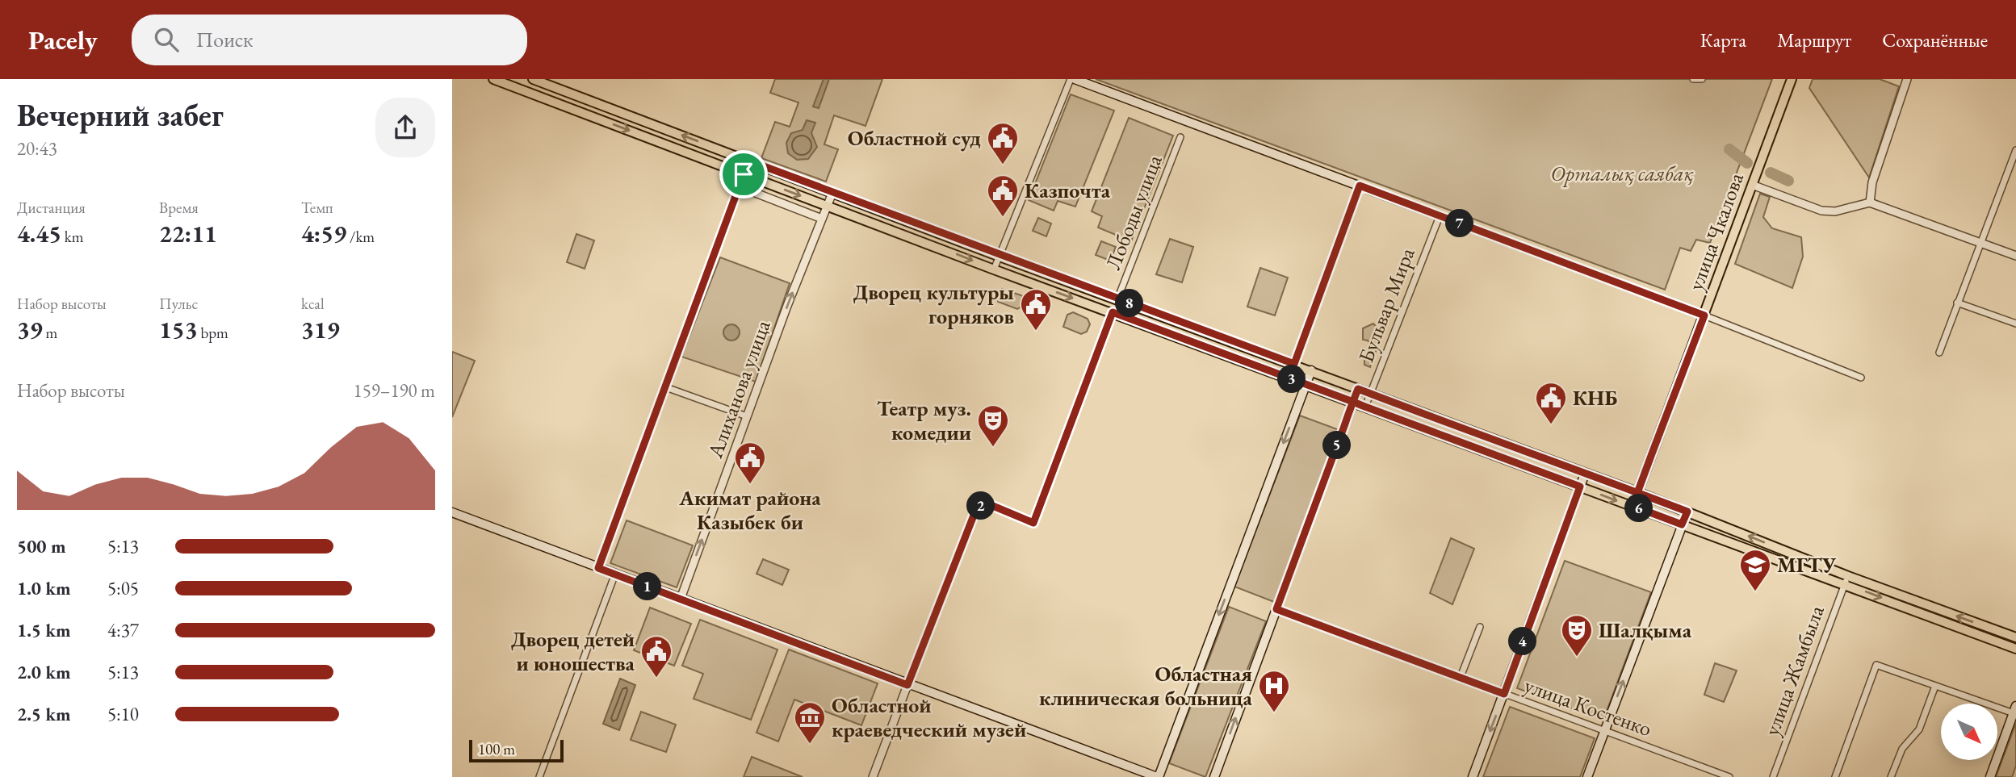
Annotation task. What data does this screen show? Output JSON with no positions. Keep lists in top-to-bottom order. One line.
{"streets":{"main road":["улица Чкалова"],"street":["Лободы улица","Бульвар Мира","Алиханова улица","улица Жамбыла","улица Костенко"]},"one_way":["Алиханова улица"],"parks":["Орталық саябақ"],"places":{"public building":["Областной суд","Казпочта","Дворец культуры горняков","КНБ","Акимат района Казыбек би","Дворец детей и юношества"],"theatre":["Театр муз. комедии","Шалқыма"],"school or university":["МГТУ"],"hospital":["Областная клиническая больница"],"museum":["Областной краеведческий музей"]},"scale_bar":"100 m","north":"bottom right","page":{"header":"Pacely","search":"Поиск","nav":["Карта","Маршрут","Сохранённые"],"heading":["Вечерний забег","20:43"],"stats":[["Дистанция","4.45 km"],["Время","22:11"],["Темп","4:59 /km"],["Набор высоты","39 m"],["Пульс","153 bpm"],["kcal","319"]],"pins":["7","8","3","5","2","6","1","4"],"chart":["Набор высоты","159–190 m"],"list":[{"name":"500 m","note":"5:13"},{"name":"1.0 km","note":"5:05"},{"name":"1.5 km","note":"4:37"},{"name":"2.0 km","note":"5:13"},{"name":"2.5 km","note":"5:10"}],"scale":"100 m"}}
